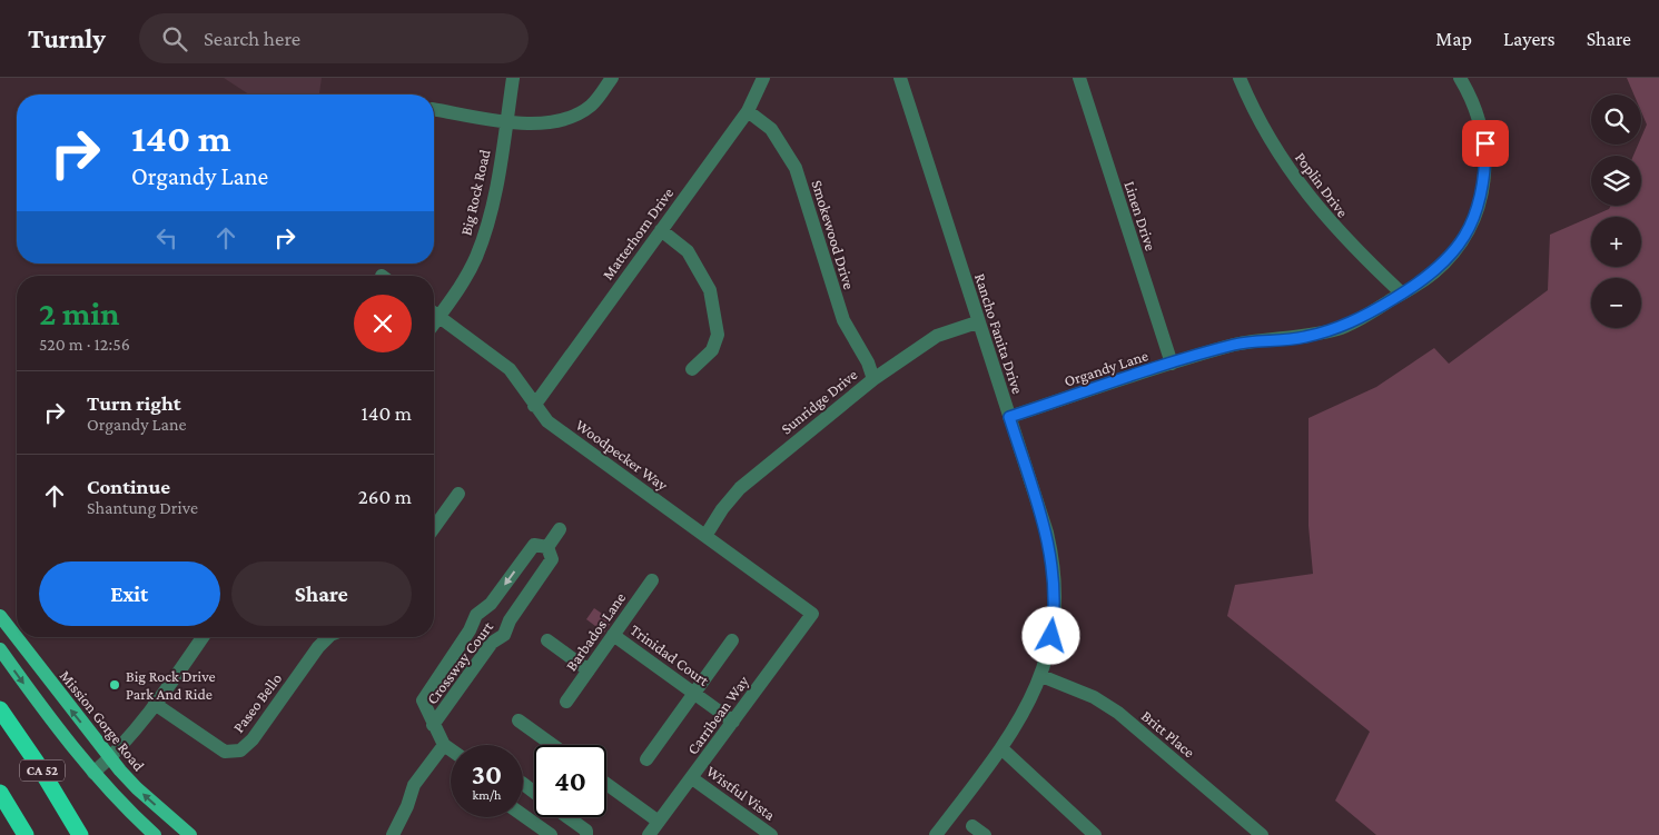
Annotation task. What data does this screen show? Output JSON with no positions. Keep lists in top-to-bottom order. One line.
{"streets":{"highway":["CA 52"],"main road":["Mission Gorge Road"],"street":["Poplin Drive","Big Rock Road","Linen Drive","Matterhorn Drive","Smokewood Drive","Rancho Fanita Drive","Organdy Lane","Sunridge Drive","Woodpecker Way","Barbados Lane","Trinidad Court","Crossway Court","Paseo Bello","Carribean Way","Britt Place","Wistful Vista"]},"crossings":[["Poplin Drive","Organdy Lane"],["Linen Drive","Organdy Lane"],["Matterhorn Drive","Smokewood Drive"],["Matterhorn Drive","Woodpecker Way"],["Smokewood Drive","Sunridge Drive"],["Rancho Fanita Drive","Organdy Lane"],["Rancho Fanita Drive","Sunridge Drive"],["Rancho Fanita Drive","Britt Place"],["Sunridge Drive","Woodpecker Way"],["Woodpecker Way","Carribean Way"],["Barbados Lane","Trinidad Court"],["Trinidad Court","Carribean Way"],["Carribean Way","Wistful Vista"]],"places":["Big Rock Drive Park And Ride"],"page":{"header":"Turnly","search":"Search here","nav":["Map","Layers","Share"],"map_buttons":["+","−"],"turn":["140 m","Organdy Lane"],"heading":["2 min","520 m · 12:56"],"list":[{"name":"Turn right","note":"Organdy Lane","value":"140 m"},{"name":"Continue","note":"Shantung Drive","value":"260 m"}],"buttons":["Exit","Share"],"speed":"30 km/h","limit":"40"}}
